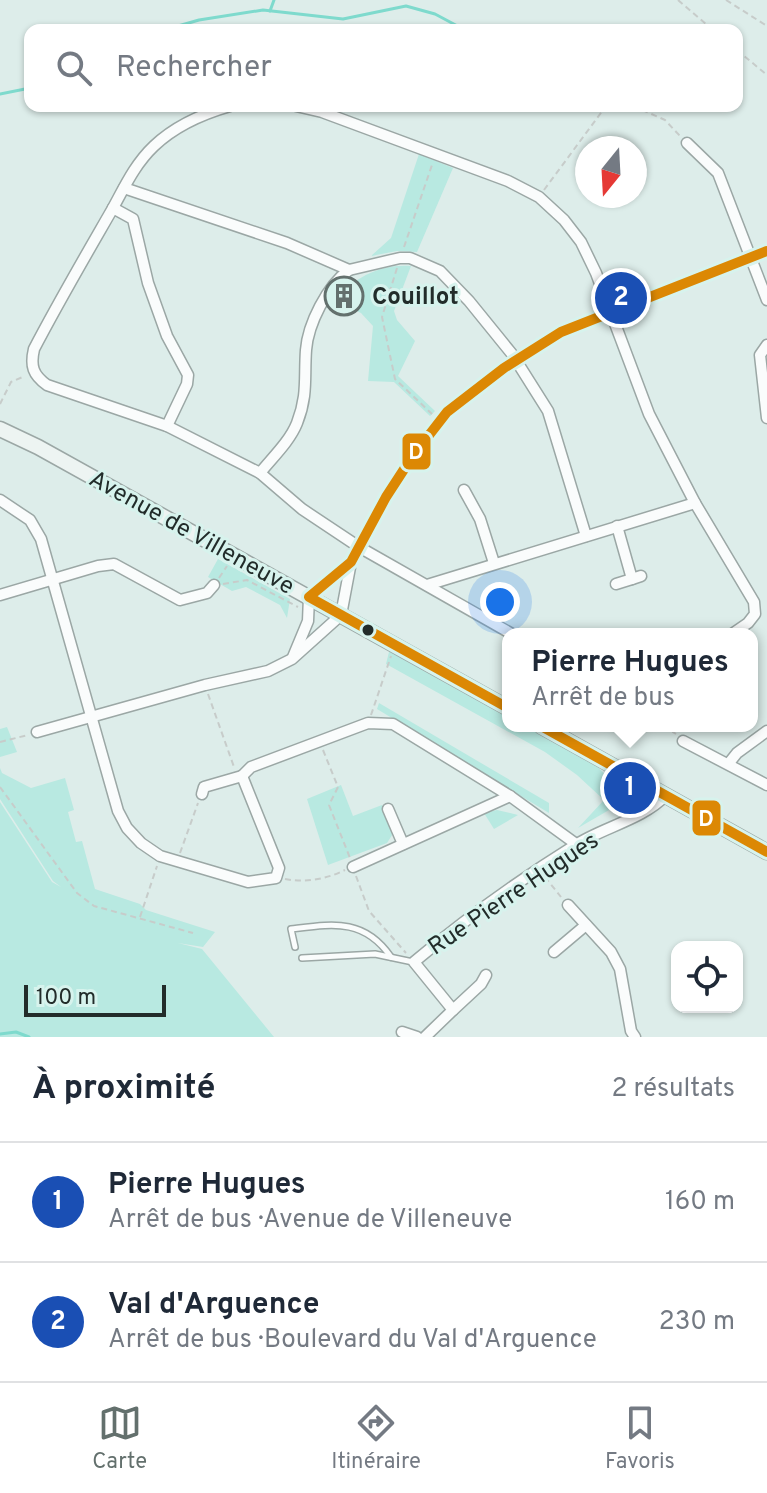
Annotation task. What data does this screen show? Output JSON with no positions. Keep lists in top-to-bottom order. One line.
{"streets":{"main road":["Avenue de Villeneuve"],"street":["Rue Pierre Hugues"]},"places":{"building":["Couillot"]},"lines":["transit line D"],"scale_bar":"100 m","north":"bottom","page":{"search":"Rechercher","pins":["2","1"],"popup":["Pierre Hugues","Arrêt de bus"],"scale":"100 m","heading":["À proximité","2 résultats"],"list":[{"mark":"1","name":"Pierre Hugues","note":"Arrêt de bus · Avenue de Villeneuve","value":"160 m"},{"mark":"2","name":"Val d'Arguence","note":"Arrêt de bus · Boulevard du Val d'Arguence","value":"230 m"}],"nav":["Carte","Itinéraire","Favoris"]}}
